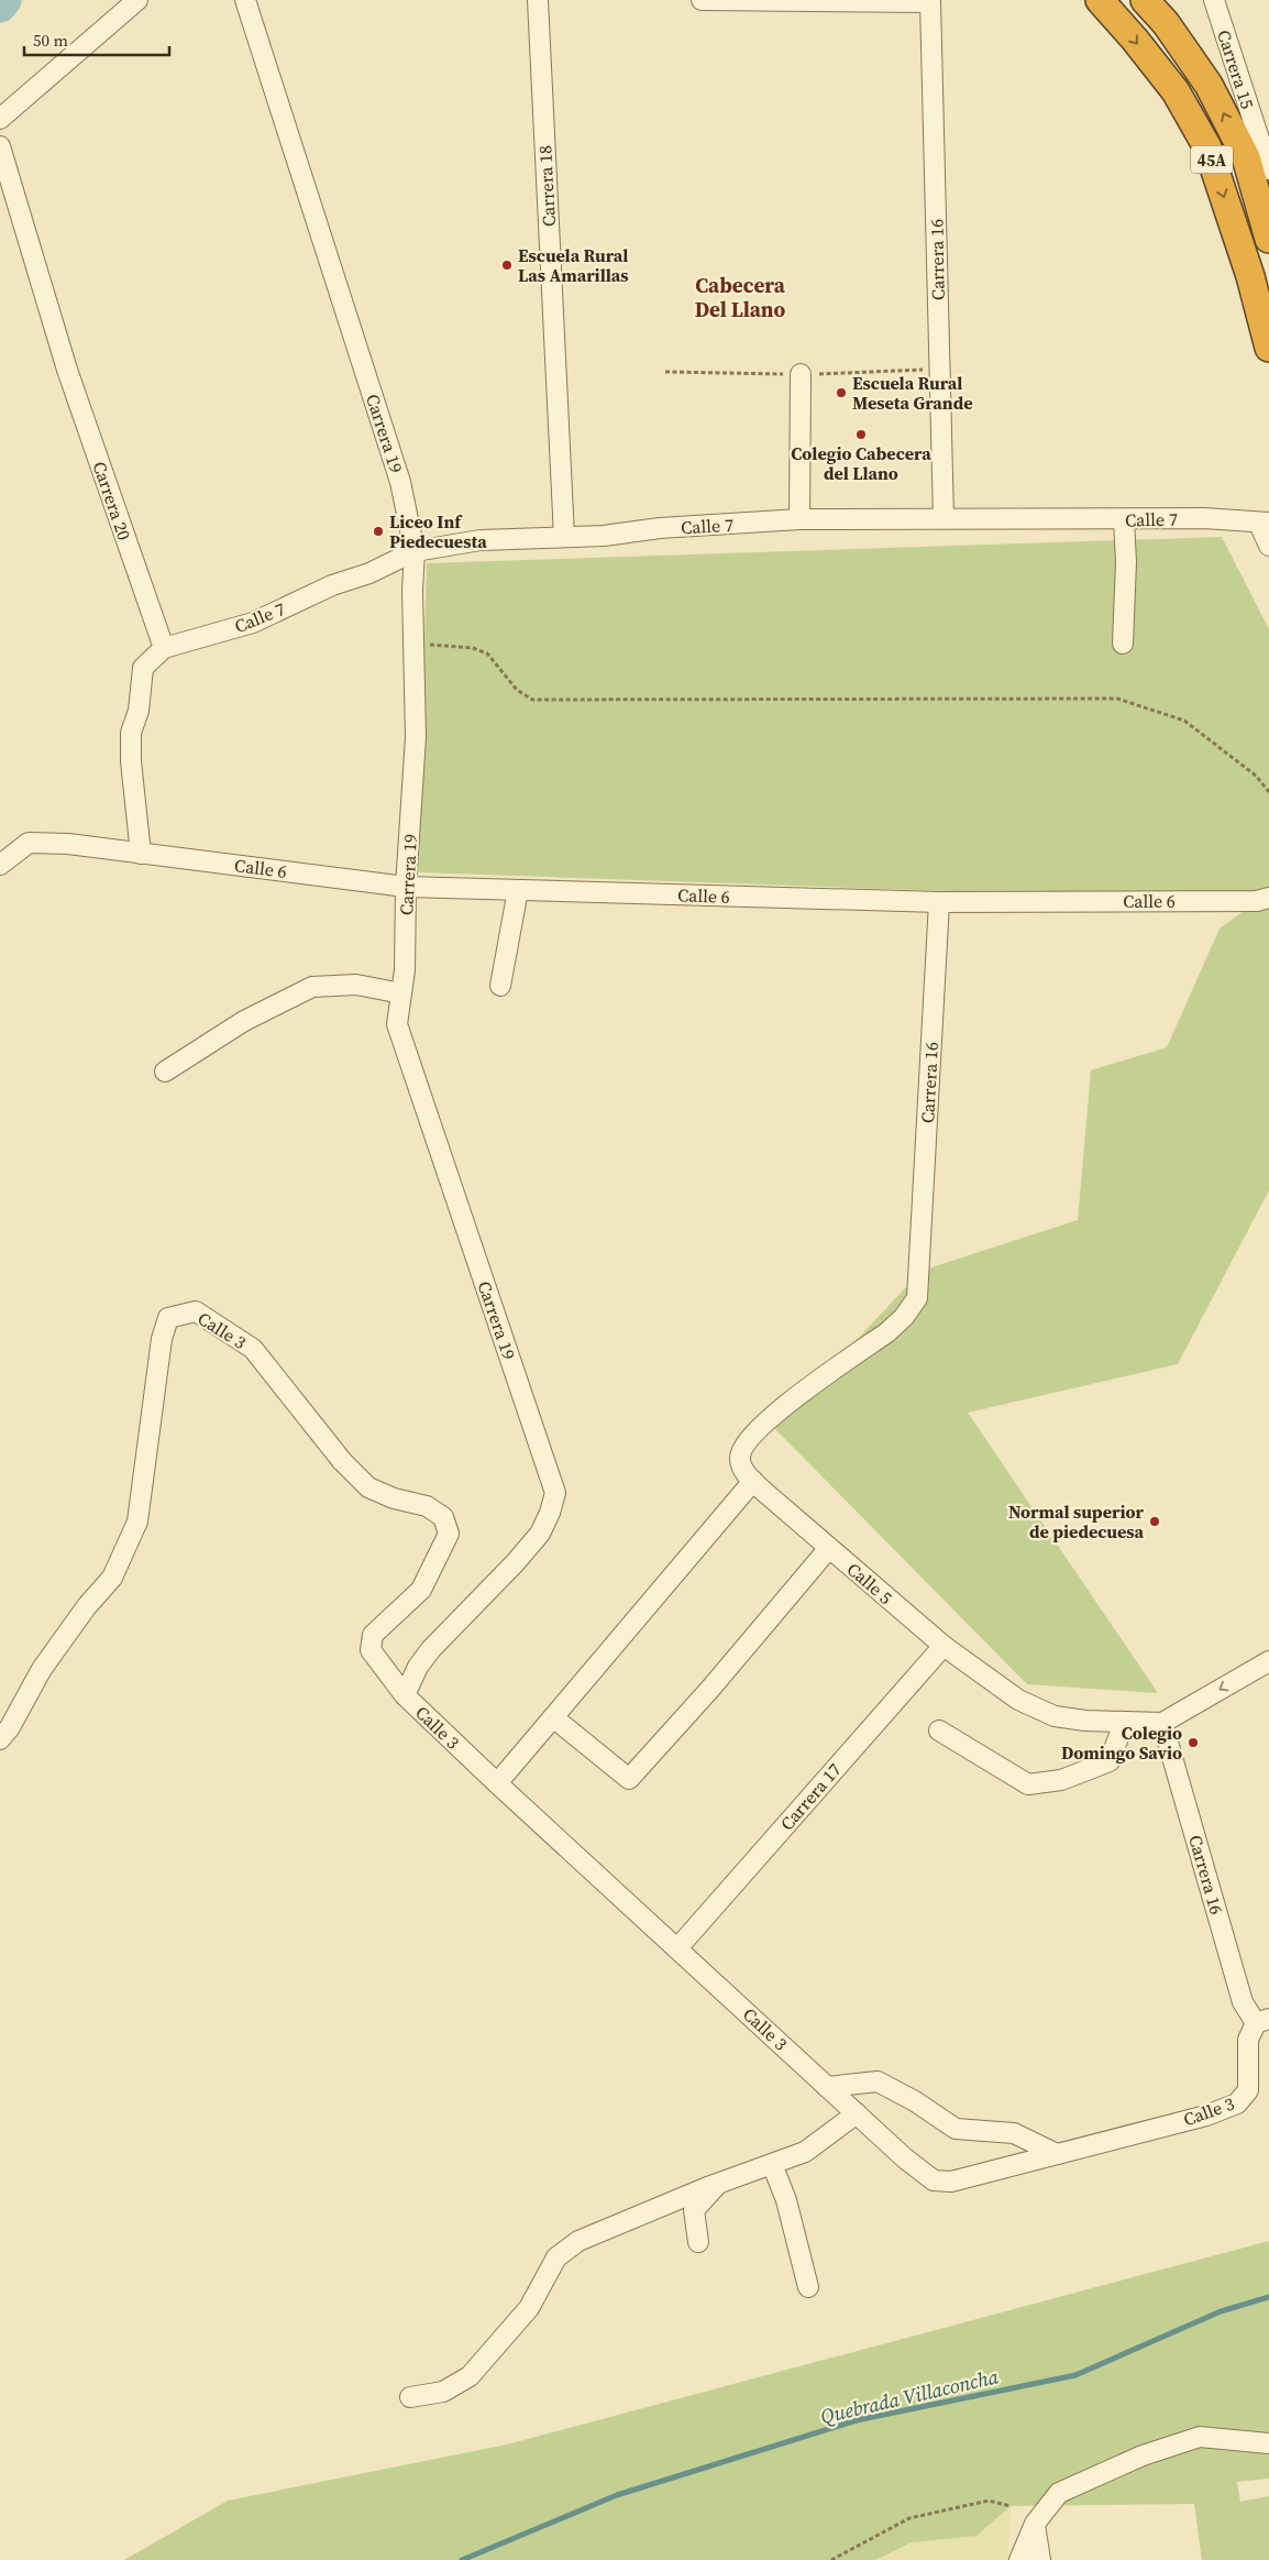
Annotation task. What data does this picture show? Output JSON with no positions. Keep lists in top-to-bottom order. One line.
{"streets":{"highway":["45A"],"street":["Carrera 15","Carrera 18","Carrera 16","Carrera 19","Carrera 20","Calle 7","Calle 6","Calle 3","Calle 5","Carrera 17"]},"crossings":[["Carrera 18","Calle 7"],["Carrera 16","Calle 7"],["Carrera 16","Calle 6"],["Carrera 16","Calle 3"],["Carrera 16","Calle 5"],["Carrera 19","Calle 7"],["Carrera 19","Calle 6"],["Carrera 19","Calle 3"],["Carrera 20","Calle 7"],["Calle 3","Carrera 17"],["Calle 5","Carrera 17"]],"districts":["Cabecera Del Llano"],"water":["Quebrada Villaconcha"],"places":["Escuela Rural Las Amarillas","Escuela Rural Meseta Grande","Colegio Cabecera del Llano","Liceo Inf Piedecuesta","Normal superior de piedecuesa","Colegio Domingo Savio"],"scale_bar":"50 m"}
